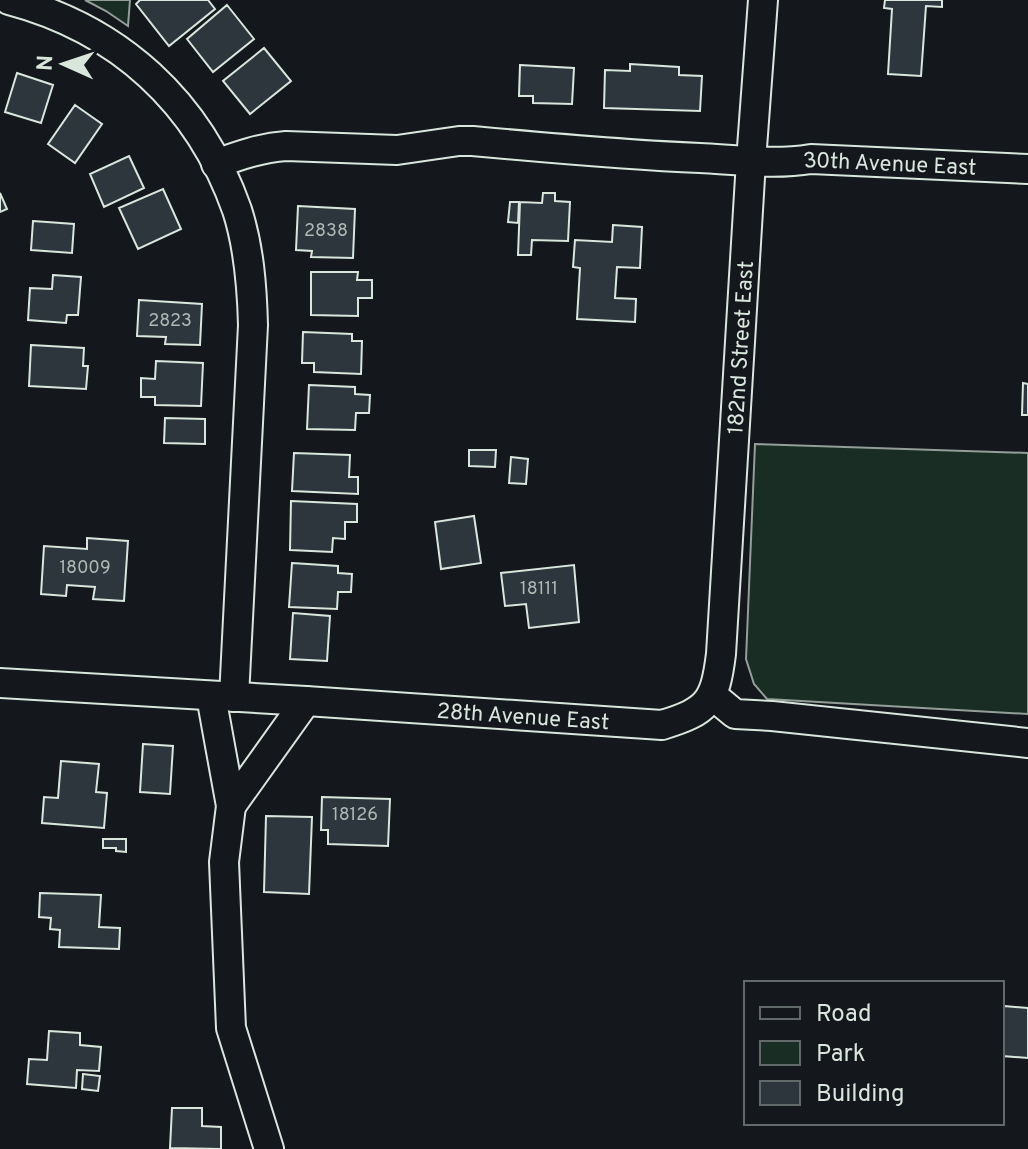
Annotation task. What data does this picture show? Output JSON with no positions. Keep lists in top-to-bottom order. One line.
{"streets":{"street":["30th Avenue East","182nd Street East","28th Avenue East"]},"crossings":[["30th Avenue East","182nd Street East"],["182nd Street East","28th Avenue East"]],"house_numbers":["2838","2823","18009","18111","18126"],"legend":["Road","Park","Building"],"north":"left"}
